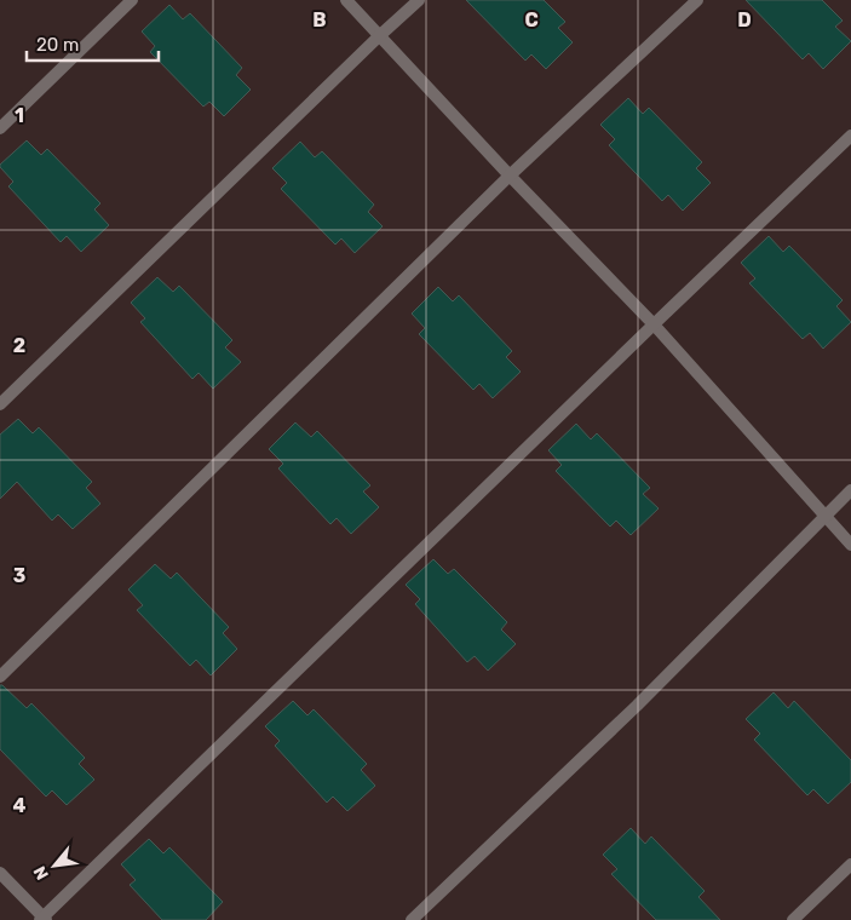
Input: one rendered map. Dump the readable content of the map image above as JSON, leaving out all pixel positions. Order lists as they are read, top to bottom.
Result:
{
  "scale_bar": "20 m",
  "north": "bottom left",
  "grid": {
    "columns": ["B", "C", "D"],
    "rows": [
      "1",
      "2",
      "3",
      "4"
    ]
  }
}
